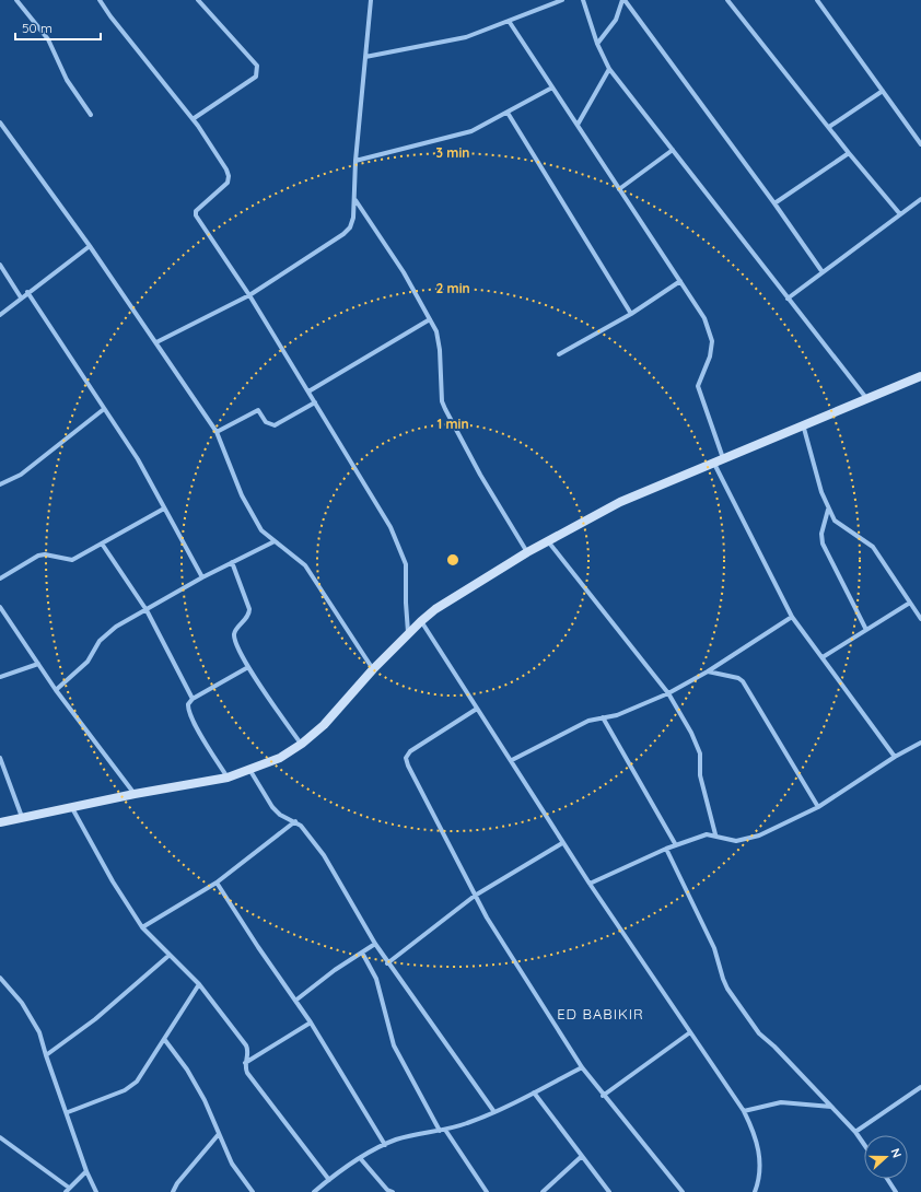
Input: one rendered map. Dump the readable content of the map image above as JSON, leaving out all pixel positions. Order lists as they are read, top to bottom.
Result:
{
  "districts": ["ED BABIKIR"],
  "scale_bar": "50 m",
  "north": "right",
  "rings": ["3 min", "2 min", "1 min"]
}
